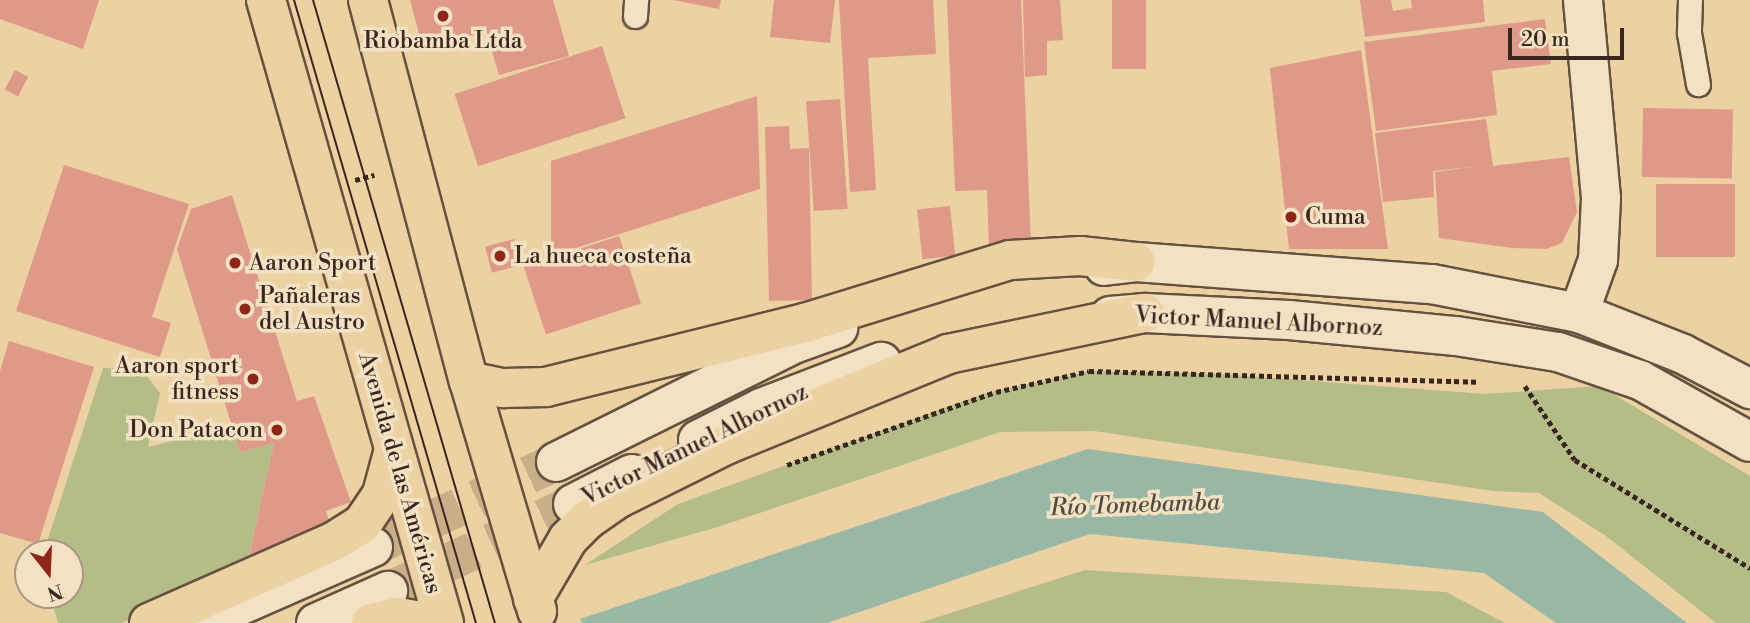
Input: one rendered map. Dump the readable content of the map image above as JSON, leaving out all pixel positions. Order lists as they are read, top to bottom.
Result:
{
  "streets": {
    "main road": ["Victor Manuel Albornoz", "Avenida de las Américas"]
  },
  "water": ["Río Tomebamba"],
  "places": [
    "Riobamba Ltda",
    "Cuma",
    "La hueca costeña",
    "Aaron Sport",
    "Pañaleras del Austro",
    "Aaron sport fitness",
    "Don Patacon"
  ],
  "scale_bar": "20 m",
  "north": "bottom"
}
